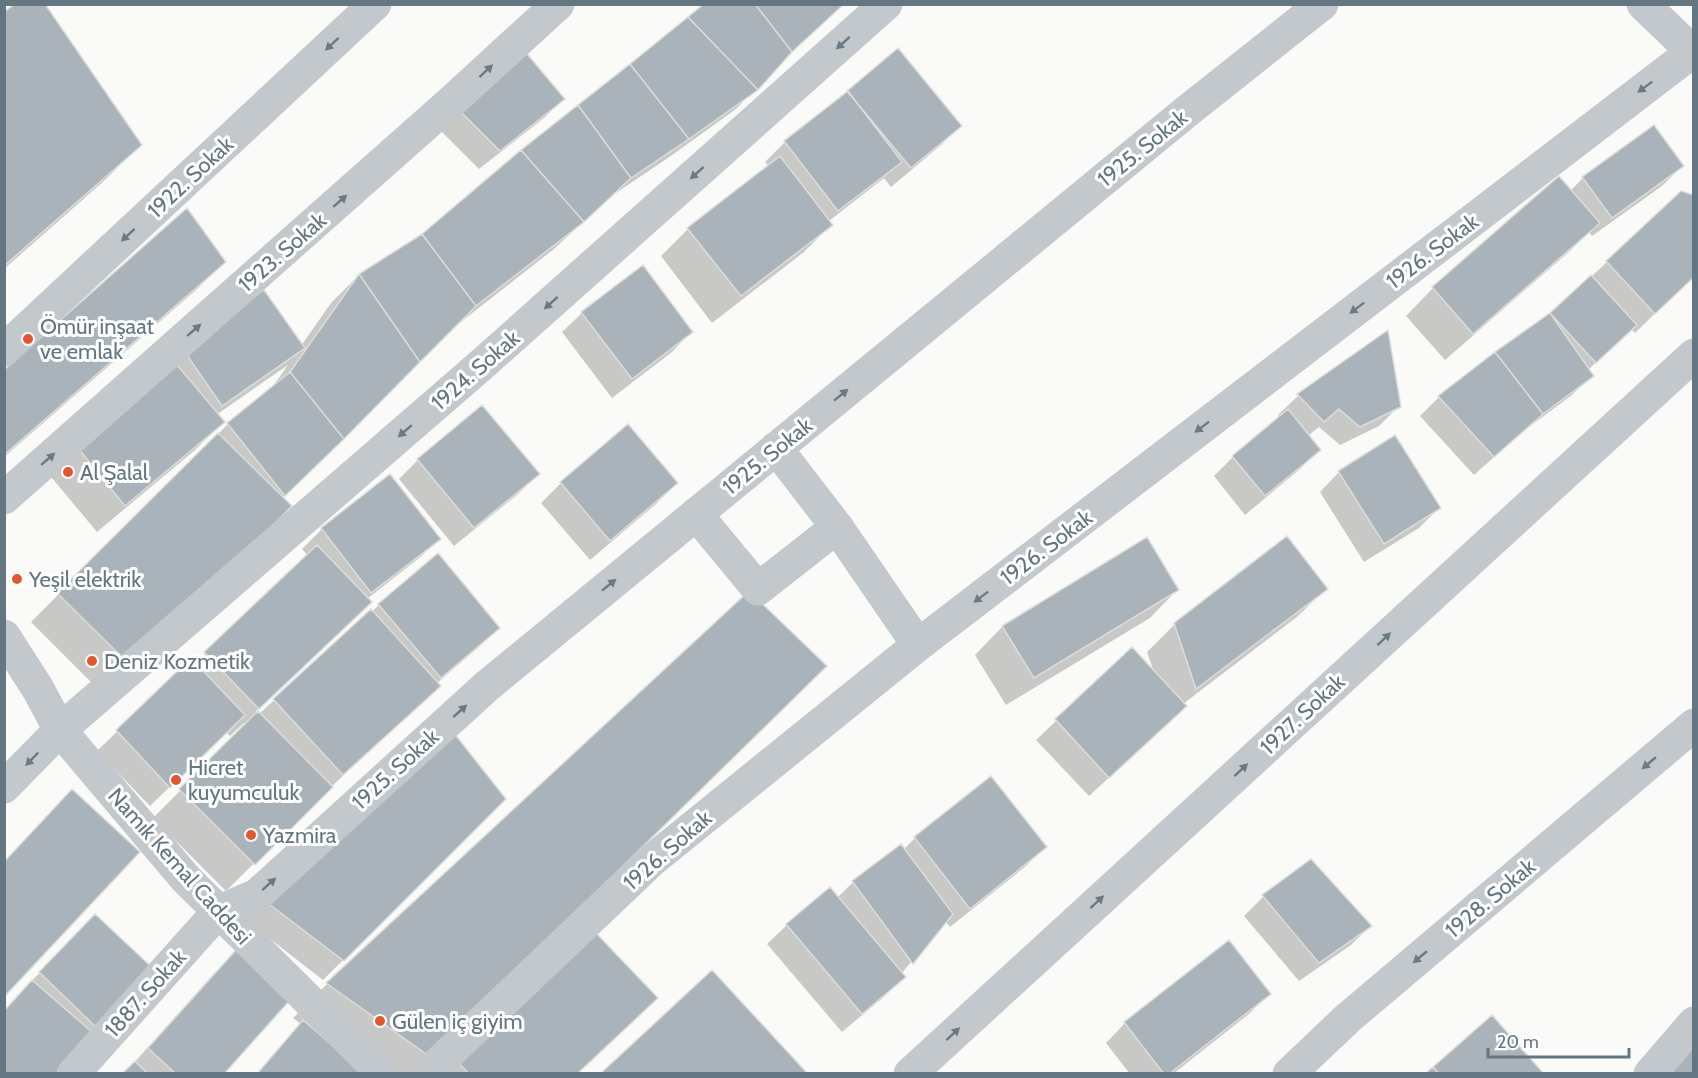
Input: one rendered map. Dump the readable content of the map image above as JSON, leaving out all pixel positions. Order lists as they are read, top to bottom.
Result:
{
  "streets": {
    "street": [
      "1925. Sokak",
      "1922. Sokak",
      "1926. Sokak",
      "1923. Sokak",
      "1924. Sokak",
      "1927. Sokak",
      "Namık Kemal Caddesi",
      "1928. Sokak",
      "1887. Sokak"
    ]
  },
  "crossings": [
    ["1925. Sokak", "Namık Kemal Caddesi"],
    ["1925. Sokak", "1887. Sokak"],
    ["1924. Sokak", "Namık Kemal Caddesi"],
    ["Namık Kemal Caddesi", "1887. Sokak"]
  ],
  "one_way": [
    "1925. Sokak",
    "1922. Sokak",
    "1926. Sokak",
    "1923. Sokak",
    "1924. Sokak",
    "1927. Sokak",
    "1928. Sokak"
  ],
  "places": [
    "Ömür inşaat ve emlak",
    "Al Şalal",
    "Yeşil elektrik",
    "Deniz Kozmetik",
    "Hicret kuyumculuk",
    "Yazmira",
    "Gülen iç giyim"
  ],
  "scale_bar": "20 m"
}
